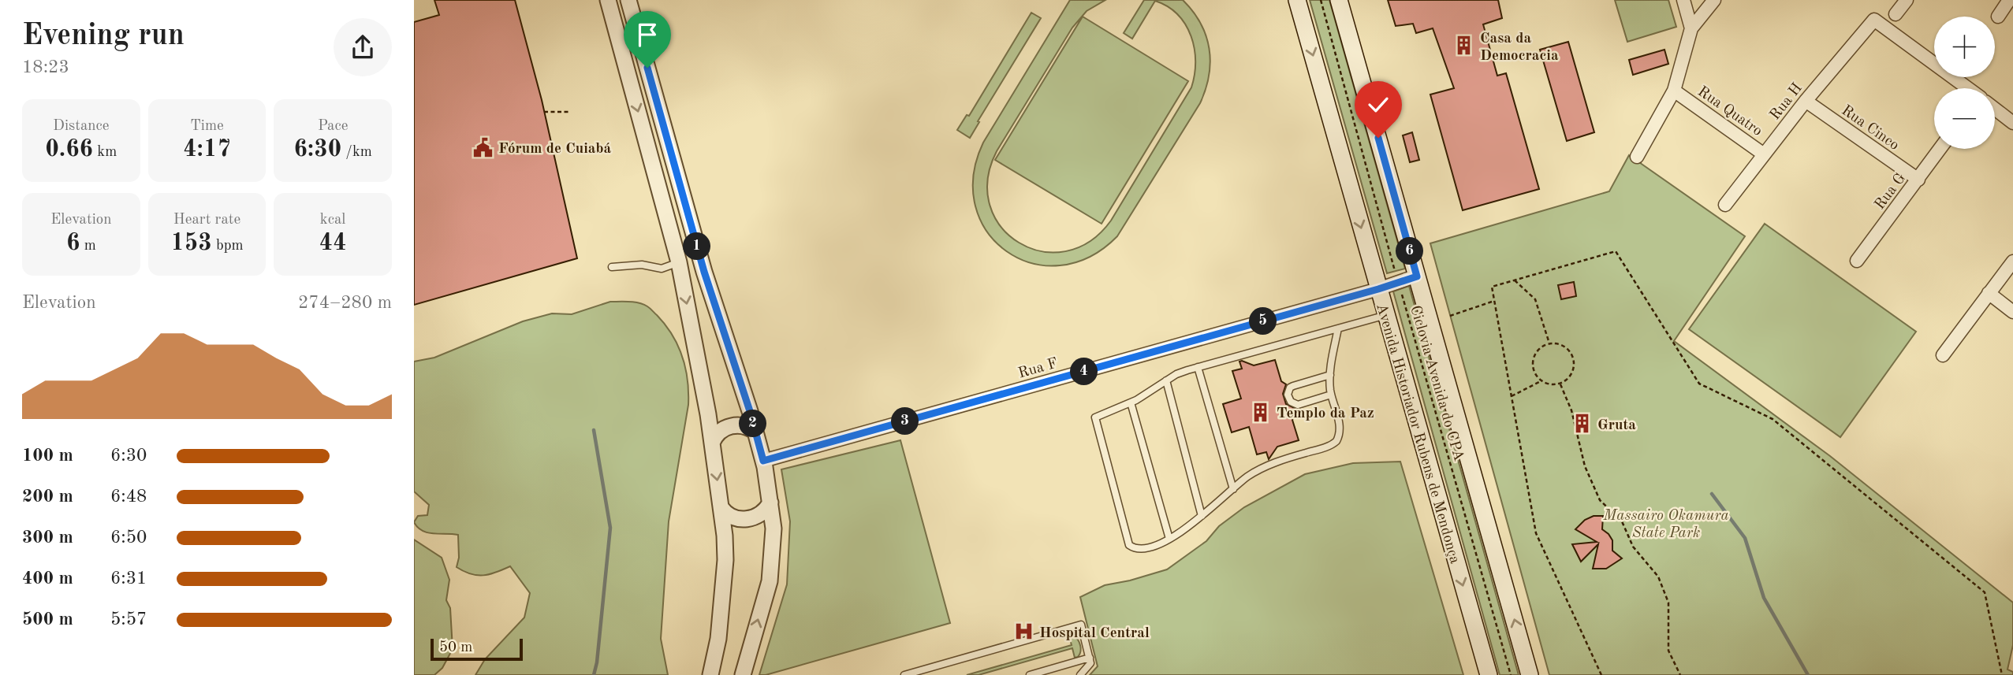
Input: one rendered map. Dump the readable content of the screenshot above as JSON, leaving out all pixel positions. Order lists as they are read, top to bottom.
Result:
{
  "streets": {
    "main road": ["Avenida Historiador Rubens de Mendonça"],
    "street": [
      "Rua H",
      "Rua Quatro",
      "Rua Cinco",
      "Rua G",
      "Rua F"
    ],
    "path": ["Ciclovia Avenida do CPA"]
  },
  "crossings": [
    ["Rua H", "Rua Quatro"],
    ["Rua H", "Rua Cinco"],
    ["Rua Cinco", "Rua G"],
    ["Rua F", "Ciclovia Avenida do CPA"],
    ["Rua F", "Avenida Historiador Rubens de Mendonça"]
  ],
  "parks": ["Massairo Okamura State Park"],
  "places": {
    "building": ["Casa da Democracia", "Templo da Paz", "Gruta"],
    "public building": ["Fórum de Cuiabá"],
    "hospital": ["Hospital Central"]
  },
  "scale_bar": "50 m",
  "page": {
    "heading": ["Evening run", "18:23"],
    "map_buttons": ["+", "−"],
    "stats": [
      ["Distance", "0.66 km"],
      ["Time", "4:17"],
      ["Pace", "6:30 /km"],
      ["Elevation", "6 m"],
      ["Heart rate", "153 bpm"],
      ["kcal", "44"]
    ],
    "pins": [
      "1",
      "6",
      "5",
      "4",
      "3",
      "2"
    ],
    "chart": ["Elevation", "274–280 m"],
    "list": [
      {
        "name": "100 m",
        "note": "6:30"
      },
      {
        "name": "200 m",
        "note": "6:48"
      },
      {
        "name": "300 m",
        "note": "6:50"
      },
      {
        "name": "400 m",
        "note": "6:31"
      },
      {
        "name": "500 m",
        "note": "5:57"
      }
    ],
    "scale": "50 m"
  }
}
